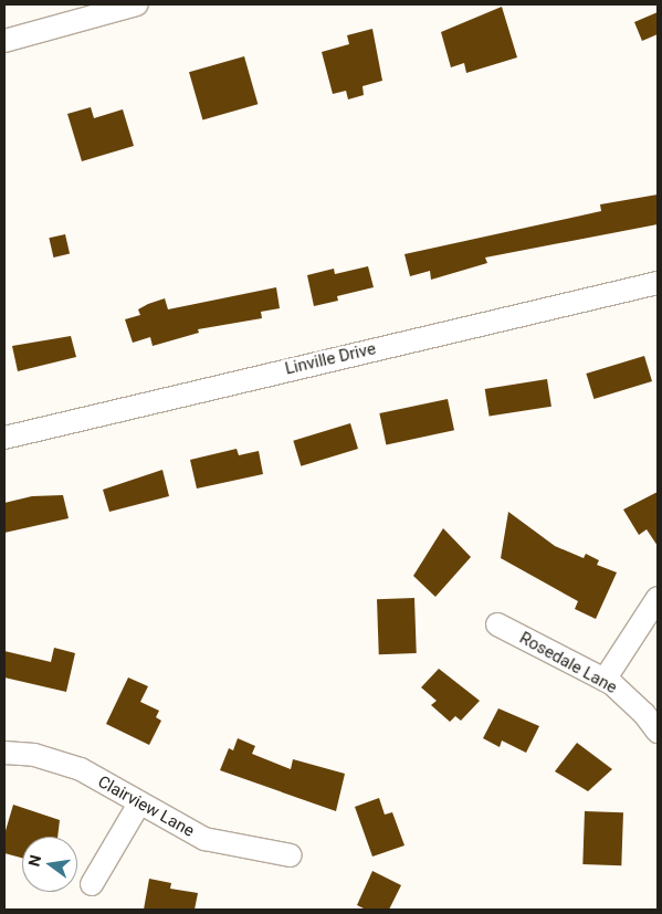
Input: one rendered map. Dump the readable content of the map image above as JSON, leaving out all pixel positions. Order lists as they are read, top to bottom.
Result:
{
  "streets": {
    "street": ["Linville Drive", "Rosedale Lane", "Clairview Lane"]
  },
  "north": "left"
}
